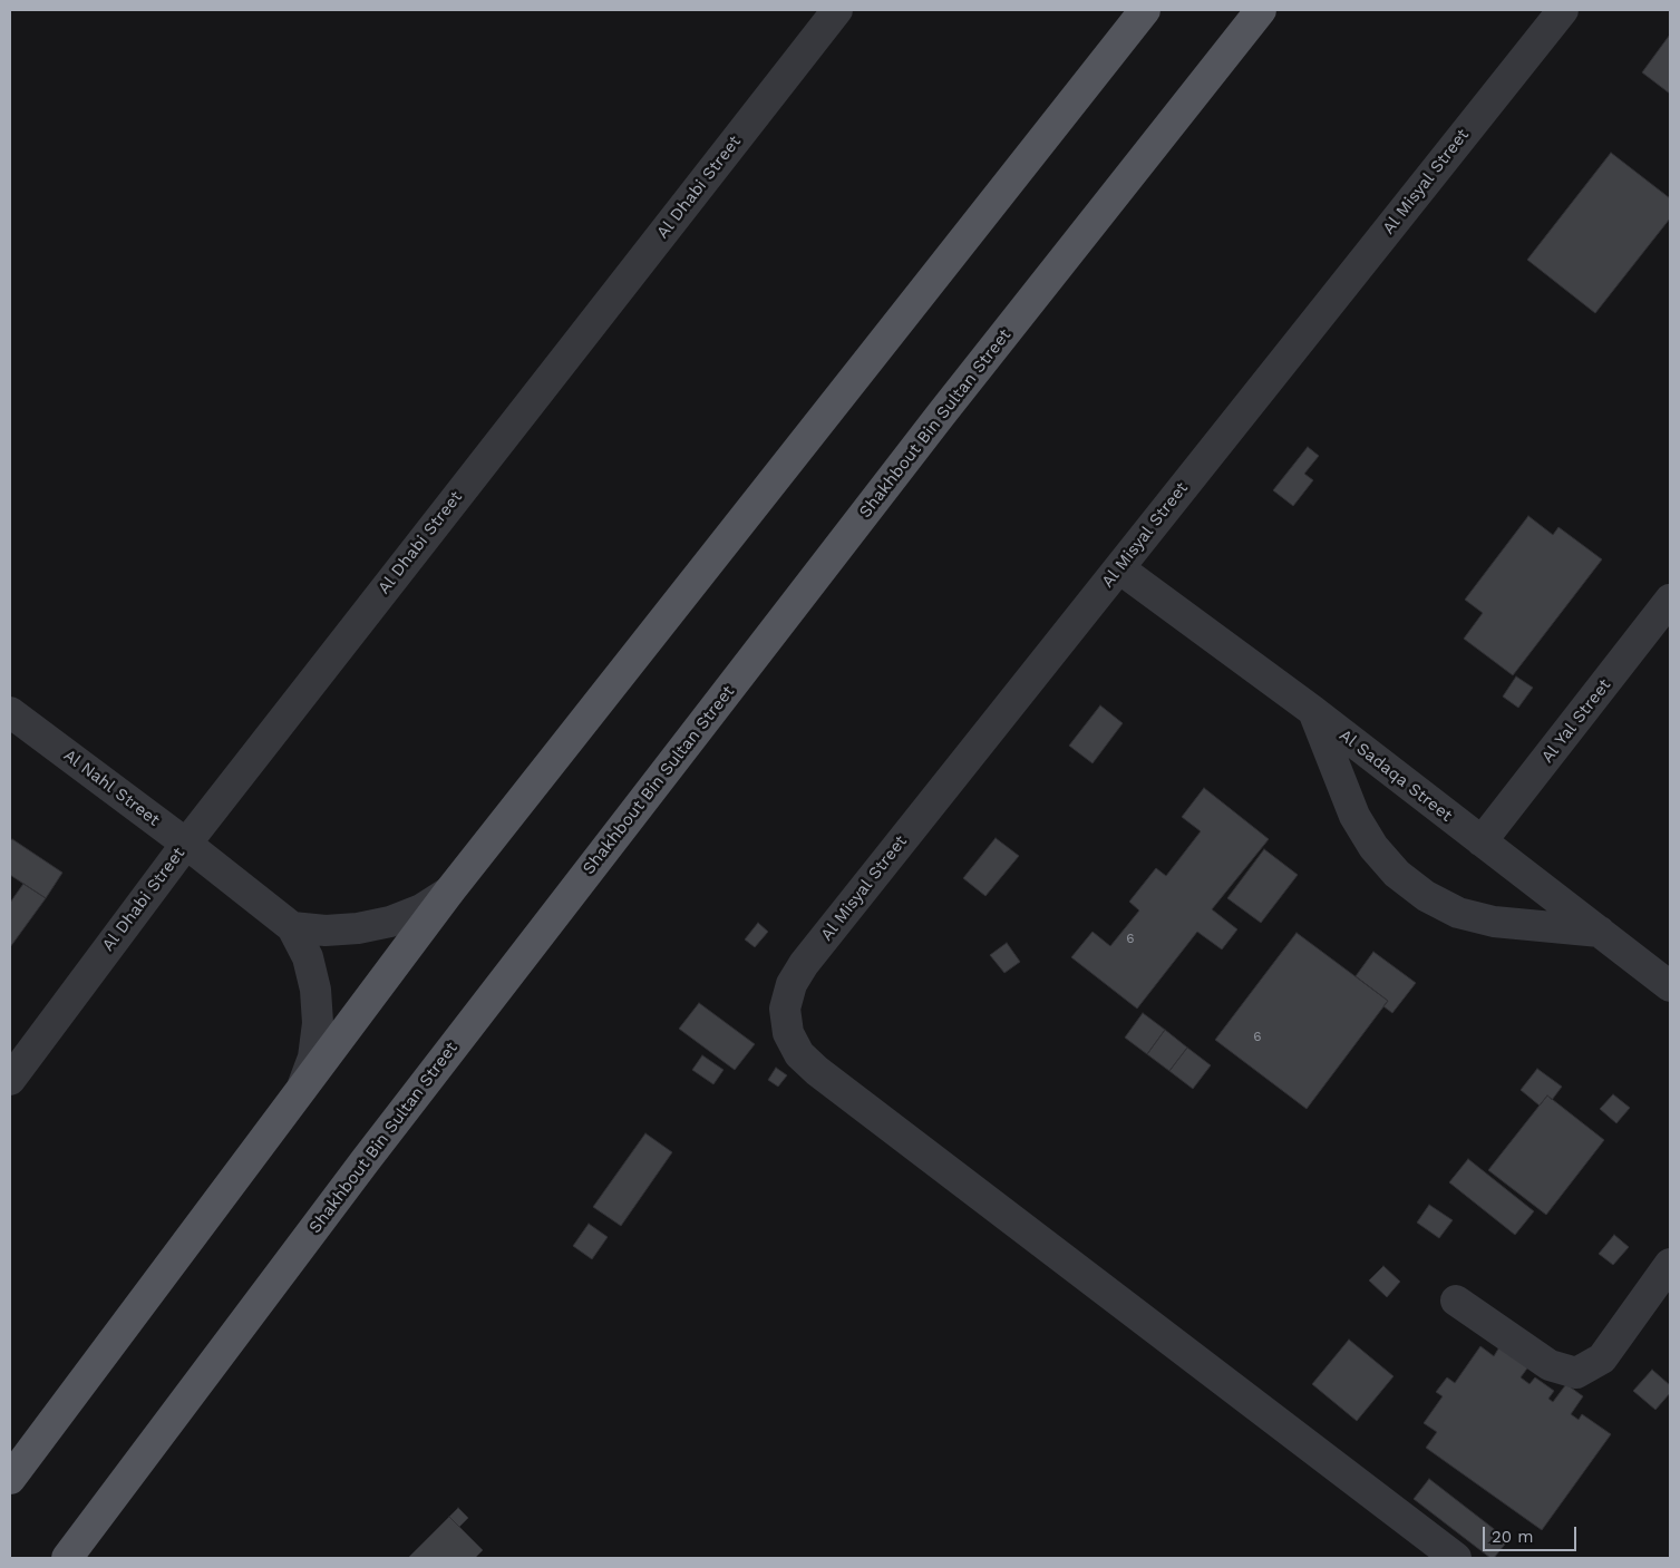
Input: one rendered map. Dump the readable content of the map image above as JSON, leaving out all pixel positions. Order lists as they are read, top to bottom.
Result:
{
  "streets": {
    "main road": ["Shakhbout Bin Sultan Street"],
    "street": [
      "Al Misyal Street",
      "Al Dhabi Street",
      "Al Yal Street",
      "Al Sadaqa Street",
      "Al Nahl Street"
    ]
  },
  "crossings": [
    ["Al Misyal Street", "Al Sadaqa Street"],
    ["Al Dhabi Street", "Al Nahl Street"],
    ["Al Yal Street", "Al Sadaqa Street"]
  ],
  "house_numbers": ["6", "6"],
  "scale_bar": "20 m"
}
